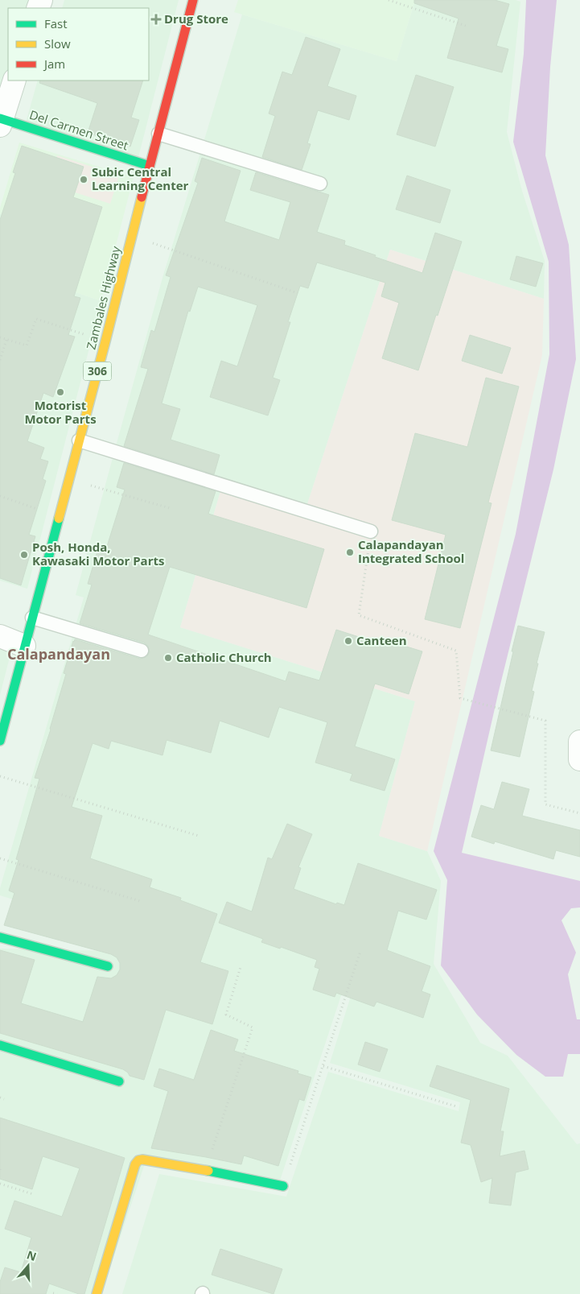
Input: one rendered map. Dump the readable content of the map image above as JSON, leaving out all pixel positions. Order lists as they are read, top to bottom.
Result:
{
  "streets": {
    "main road": ["Del Carmen Street", "Zambales Highway", "306"]
  },
  "crossings": [
    ["Del Carmen Street", "Zambales Highway"]
  ],
  "districts": ["Calapandayan"],
  "places": {
    "health": ["Drug Store"],
    "other": [
      "Subic Central Learning Center",
      "Motorist Motor Parts",
      "Calapandayan Integrated School",
      "Posh, Honda, Kawasaki Motor Parts",
      "Canteen",
      "Catholic Church"
    ]
  },
  "legend": ["Fast", "Slow", "Jam"],
  "north": "top"
}
